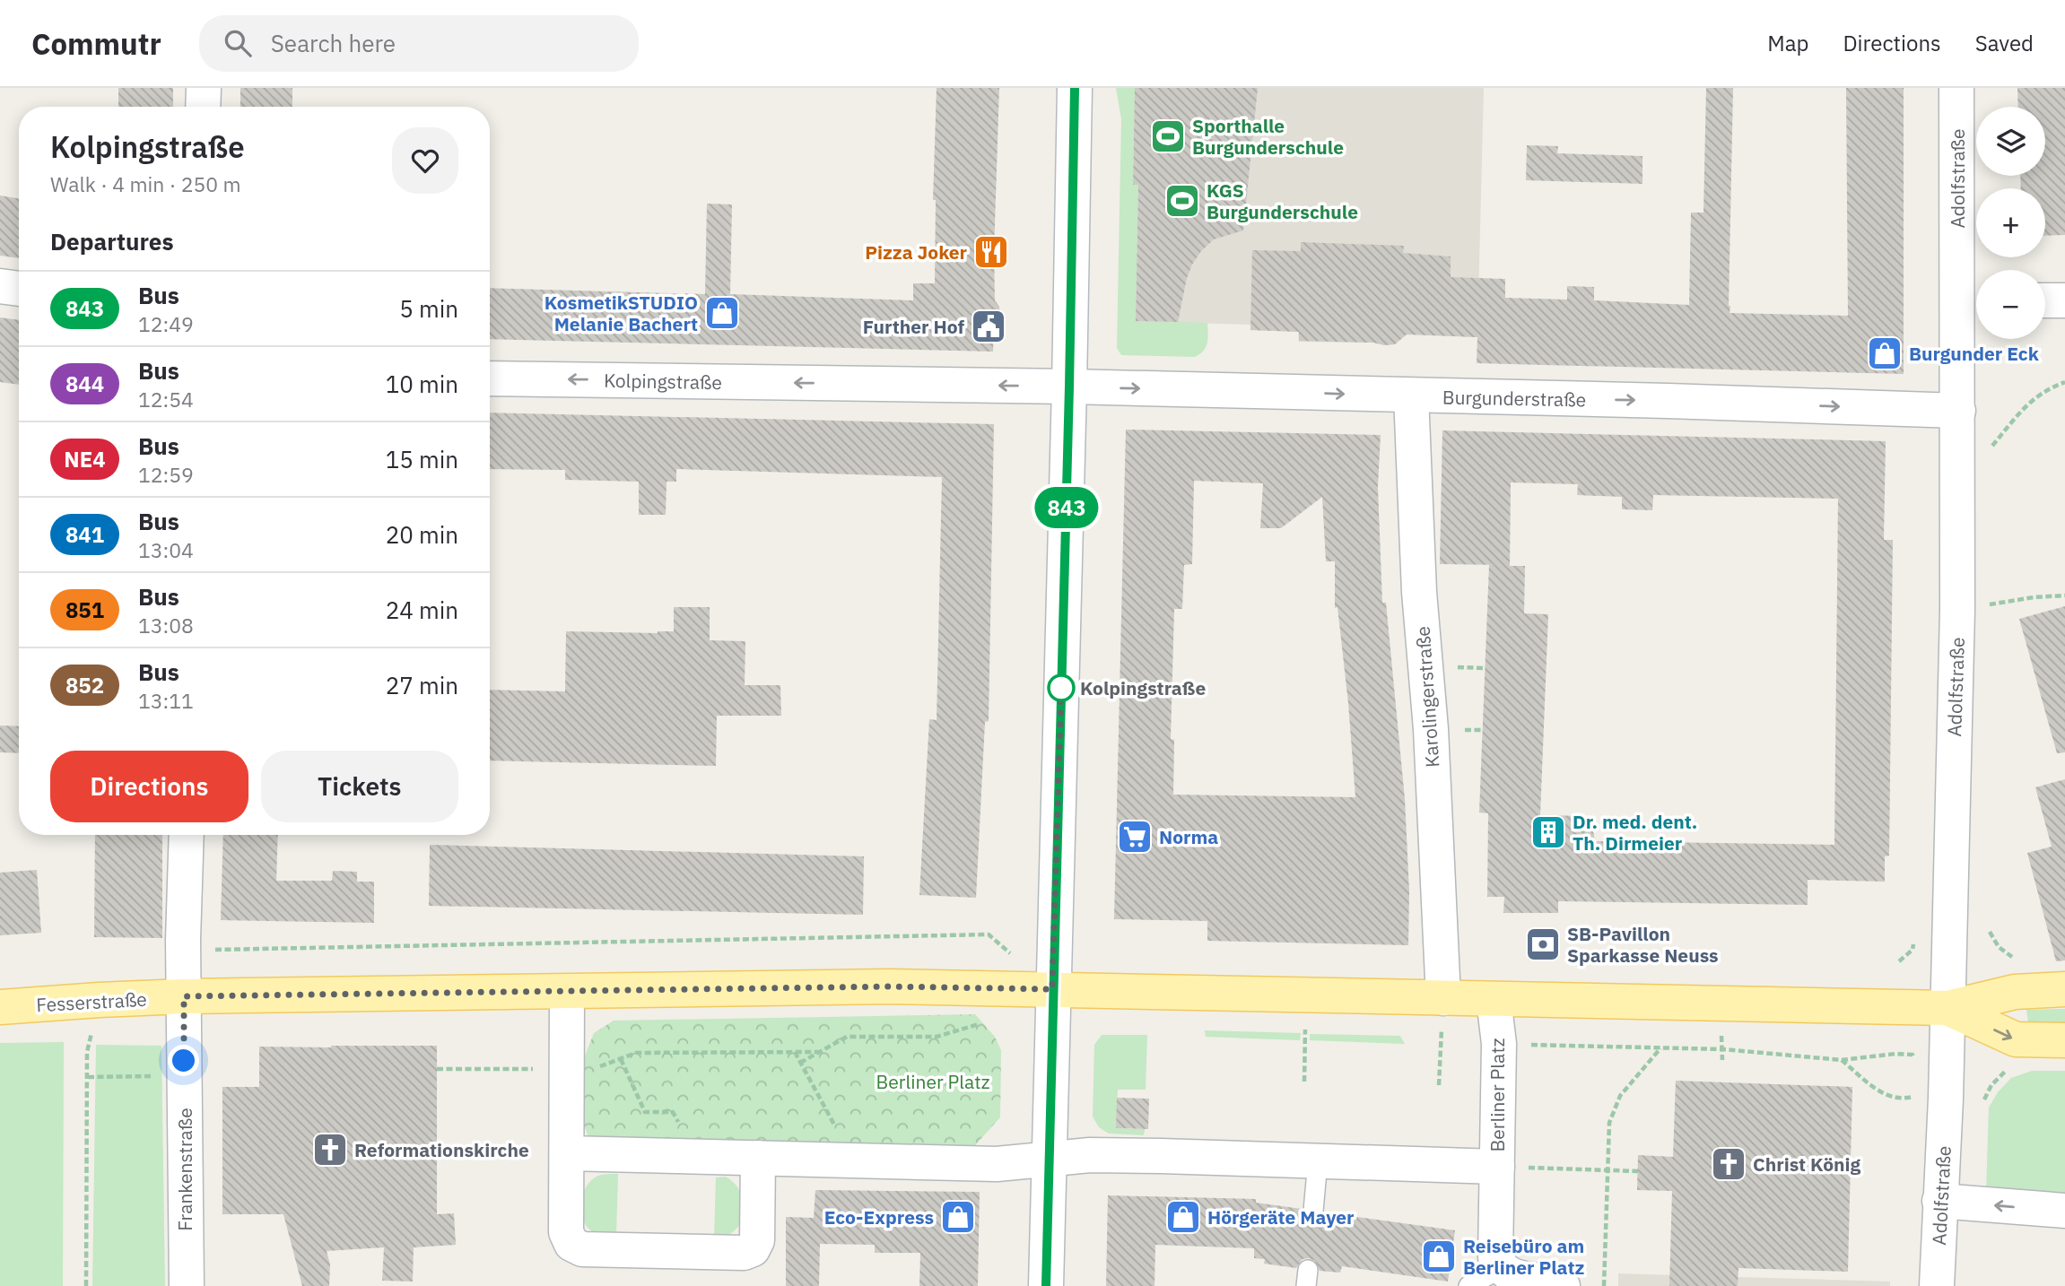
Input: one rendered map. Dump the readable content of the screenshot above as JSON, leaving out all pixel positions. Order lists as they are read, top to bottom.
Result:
{
  "streets": {
    "main road": ["Fesserstraße"],
    "street": [
      "Adolfstraße",
      "Kolpingstraße",
      "Burgunderstraße",
      "Karolingerstraße",
      "Berliner Platz",
      "Frankenstraße"
    ]
  },
  "crossings": [
    ["Adolfstraße", "Burgunderstraße"],
    ["Kolpingstraße", "Burgunderstraße"],
    ["Burgunderstraße", "Karolingerstraße"],
    ["Fesserstraße", "Frankenstraße"]
  ],
  "one_way": ["Kolpingstraße", "Burgunderstraße"],
  "parks": ["Berliner Platz"],
  "places": {
    "sports": ["Sporthalle Burgunderschule", "KGS Burgunderschule"],
    "restaurant": ["Pizza Joker"],
    "shop": [
      "KosmetikSTUDIO Melanie Bachert",
      "Burgunder Eck",
      "Eco-Express",
      "Hörgeräte Mayer",
      "Reisebüro am Berliner Platz"
    ],
    "public building": ["Further Hof"],
    "other": ["Kolpingstraße"],
    "building": ["Dr. med. dent. Th. Dirmeier"],
    "supermarket": ["Norma"],
    "bank": ["SB-Pavillon Sparkasse Neuss"],
    "church": ["Reformationskirche", "Christ König"]
  },
  "lines": ["bus line 843"],
  "page": {
    "header": "Commutr",
    "search": "Search here",
    "nav": ["Map", "Directions", "Saved"],
    "on_map": "843",
    "map_buttons": ["+", "−"],
    "heading": [
      ["Kolpingstraße", "Walk · 4 min · 250 m"],
      "Departures"
    ],
    "list": [
      {
        "mark": "843",
        "name": "Bus",
        "note": "12:49",
        "value": "5 min"
      },
      {
        "mark": "844",
        "name": "Bus",
        "note": "12:54",
        "value": "10 min"
      },
      {
        "mark": "NE4",
        "name": "Bus",
        "note": "12:59",
        "value": "15 min"
      },
      {
        "mark": "841",
        "name": "Bus",
        "note": "13:04",
        "value": "20 min"
      },
      {
        "mark": "851",
        "name": "Bus",
        "note": "13:08",
        "value": "24 min"
      },
      {
        "mark": "852",
        "name": "Bus",
        "note": "13:11",
        "value": "27 min"
      }
    ],
    "buttons": ["Directions", "Tickets"]
  }
}
